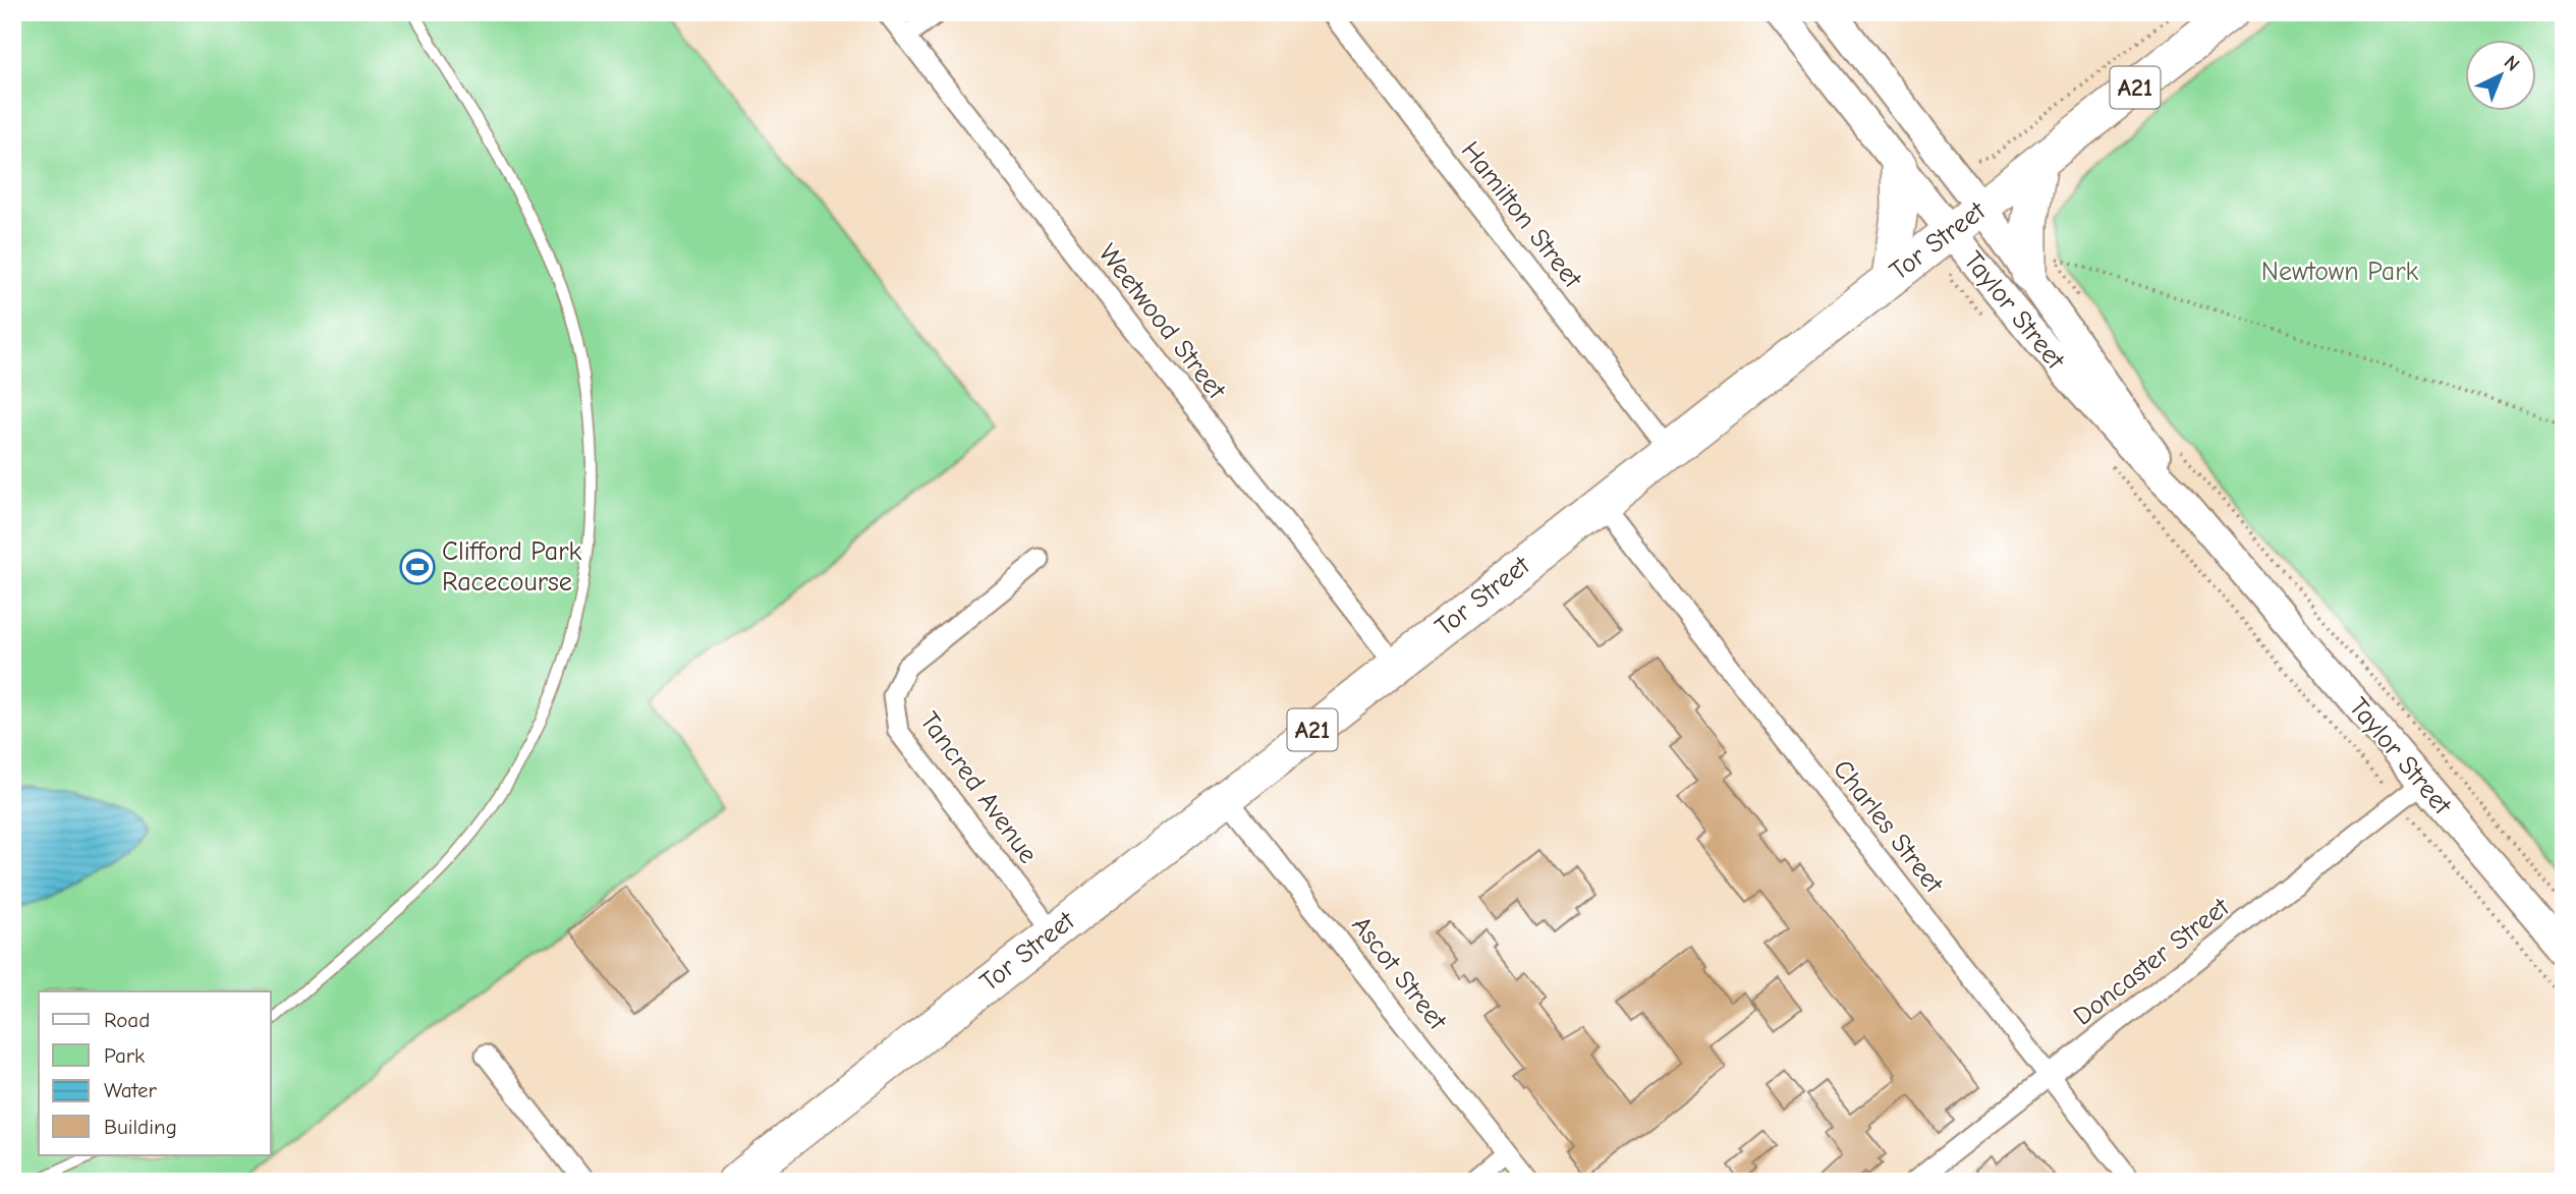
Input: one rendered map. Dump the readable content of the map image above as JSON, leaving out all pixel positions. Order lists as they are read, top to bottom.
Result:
{
  "streets": {
    "highway": ["A21", "Tor Street"],
    "street": [
      "Hamilton Street",
      "Taylor Street",
      "Weetwood Street",
      "Tancred Avenue",
      "Charles Street",
      "Doncaster Street",
      "Ascot Street"
    ]
  },
  "crossings": [
    ["Hamilton Street", "Tor Street"],
    ["Tor Street", "Taylor Street"],
    ["Tor Street", "Weetwood Street"],
    ["Tor Street", "Tancred Avenue"],
    ["Tor Street", "Charles Street"],
    ["Tor Street", "Ascot Street"],
    ["Taylor Street", "Doncaster Street"],
    ["Charles Street", "Doncaster Street"]
  ],
  "parks": ["Newtown Park"],
  "places": {
    "sports": ["Clifford Park Racecourse"]
  },
  "legend": [
    "Road",
    "Park",
    "Water",
    "Building"
  ],
  "north": "top right"
}
